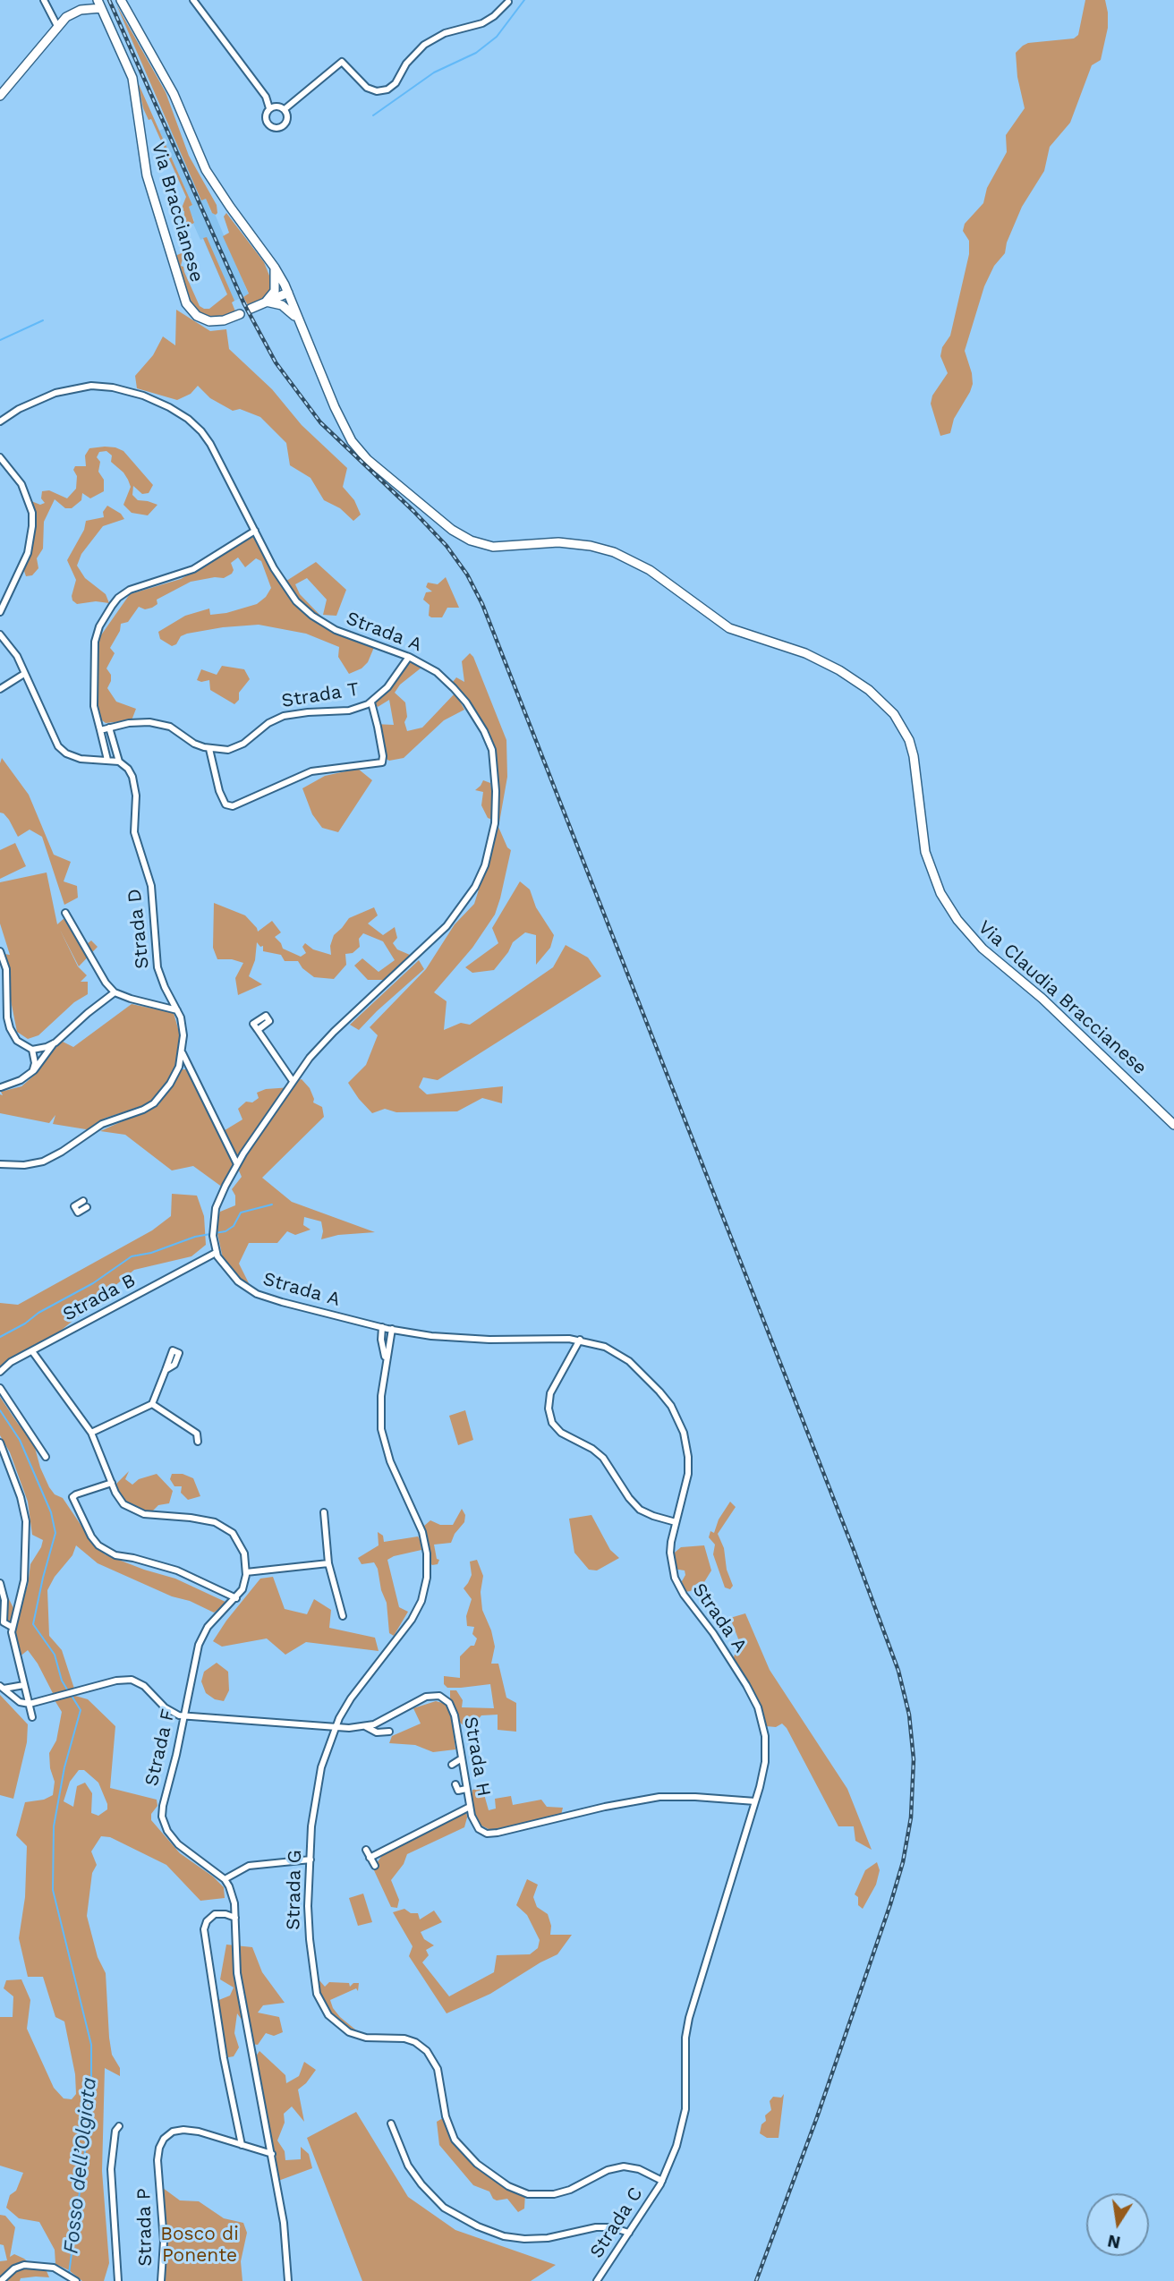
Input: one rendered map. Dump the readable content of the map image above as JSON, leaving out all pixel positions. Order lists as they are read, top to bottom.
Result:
{
  "streets": {
    "main road": ["Via Braccianese", "Via Claudia Braccianese"],
    "street": [
      "Strada A",
      "Strada T",
      "Strada D",
      "Strada B",
      "Strada F",
      "Strada H",
      "Strada G",
      "Strada C",
      "Strada P"
    ]
  },
  "crossings": [
    ["Strada A", "Strada T"],
    ["Strada A", "Strada D"],
    ["Strada A", "Strada B"],
    ["Strada A", "Strada H"],
    ["Strada A", "Strada G"],
    ["Strada A", "Strada C"],
    ["Strada F", "Strada H"],
    ["Strada H", "Strada G"],
    ["Strada G", "Strada C"]
  ],
  "water": ["Fosso dell’Olgiata"],
  "parks": ["Bosco di Ponente"],
  "north": "bottom"
}
